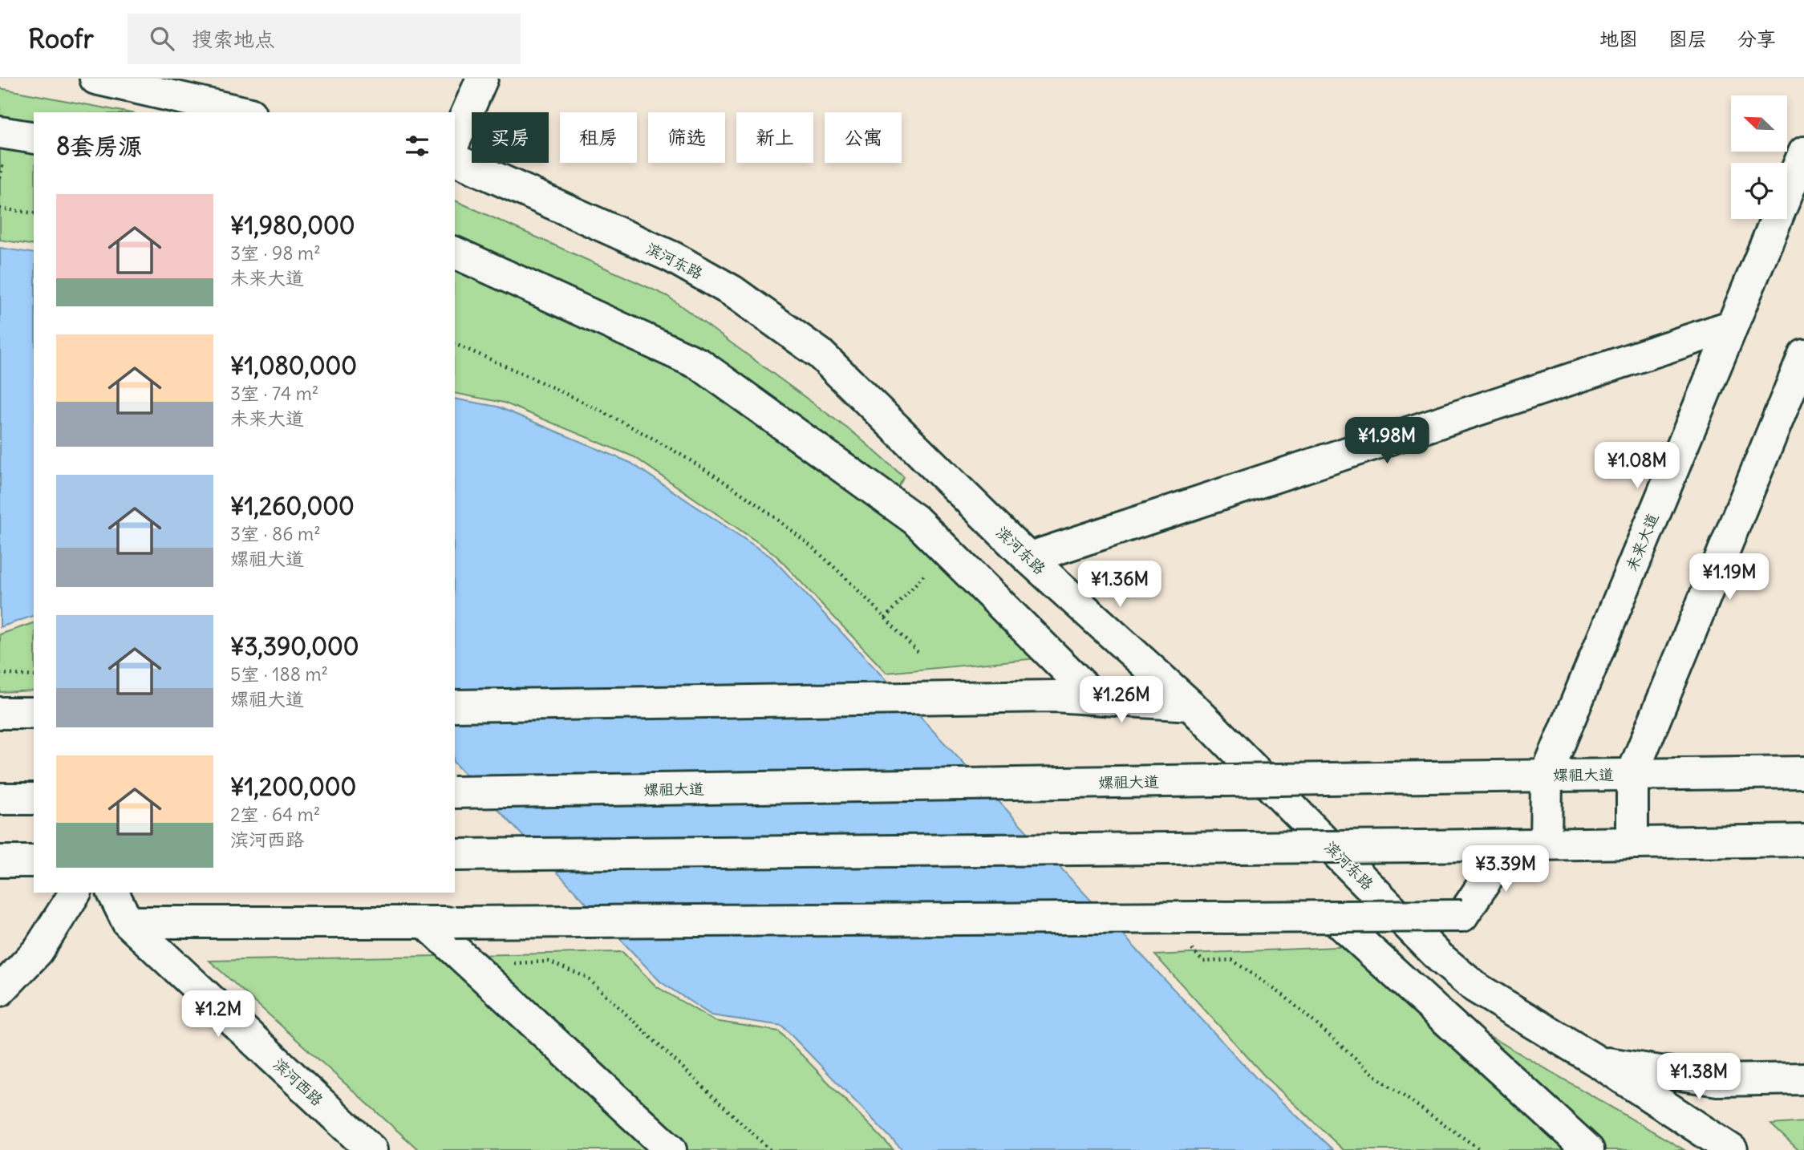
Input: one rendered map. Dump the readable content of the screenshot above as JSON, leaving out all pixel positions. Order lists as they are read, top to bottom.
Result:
{
  "streets": {
    "main road": [
      "滨河东路",
      "未来大道",
      "嫘祖大道",
      "滨河西路"
    ]
  },
  "crossings": [
    ["未来大道", "嫘祖大道"]
  ],
  "north": "top left",
  "page": {
    "header": "Roofr",
    "search": "搜索地点",
    "nav": ["地图", "图层", "分享"],
    "chip": [
      "买房",
      "租房",
      "筛选",
      "新上",
      "公寓"
    ],
    "heading": "8套房源",
    "list": [
      {
        "name": "¥1,980,000",
        "note": "3室 · 98 m² · 未来大道"
      },
      {
        "name": "¥1,080,000",
        "note": "3室 · 74 m² · 未来大道"
      },
      {
        "name": "¥1,260,000",
        "note": "3室 · 86 m² · 嫘祖大道"
      },
      {
        "name": "¥3,390,000",
        "note": "5室 · 188 m² · 嫘祖大道"
      },
      {
        "name": "¥1,200,000",
        "note": "2室 · 64 m² · 滨河西路"
      }
    ],
    "price": [
      "¥1.98M",
      "¥1.08M",
      "¥1.19M",
      "¥1.36M",
      "¥1.26M",
      "¥3.39M",
      "¥1.2M",
      "¥1.38M"
    ]
  }
}
